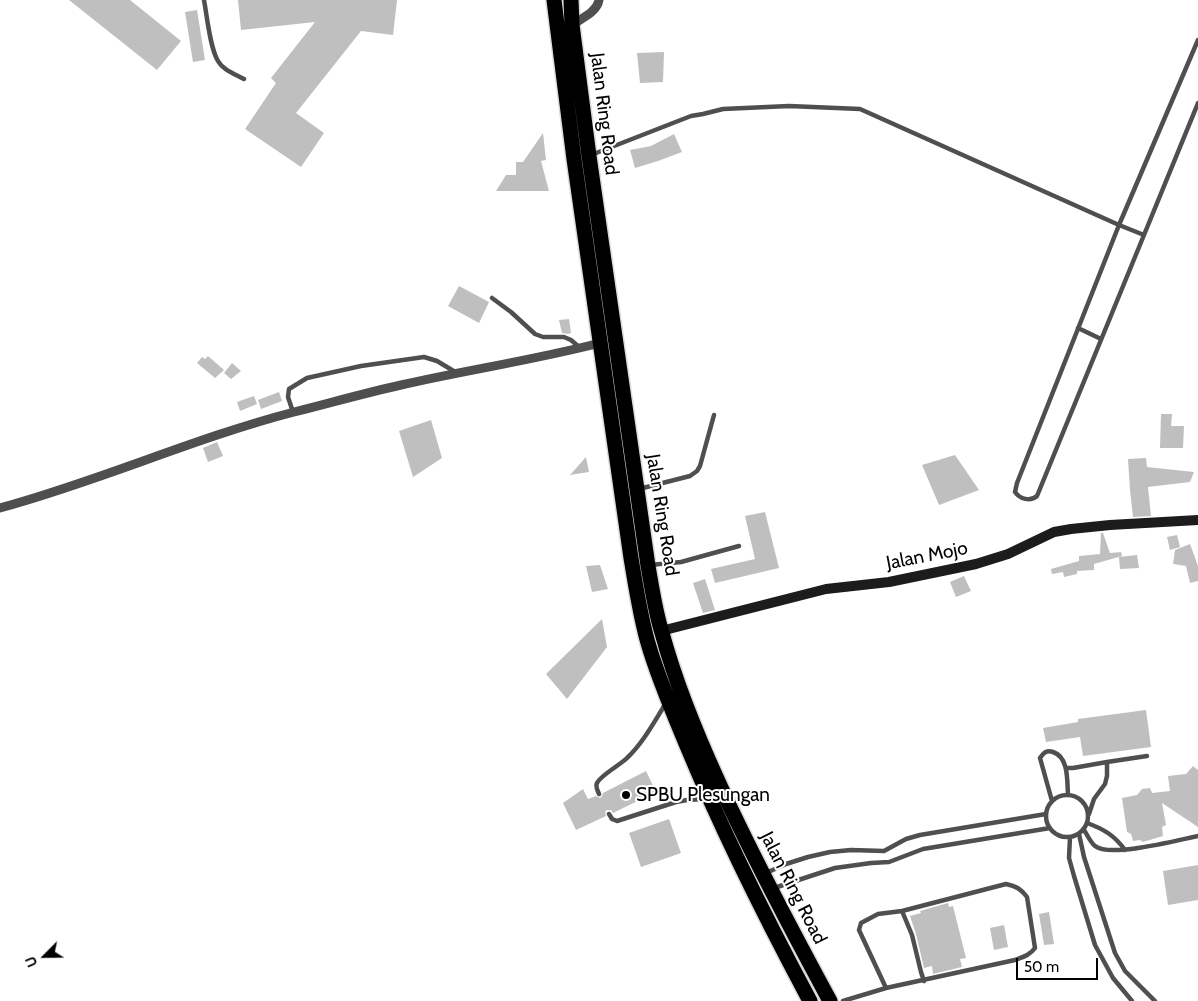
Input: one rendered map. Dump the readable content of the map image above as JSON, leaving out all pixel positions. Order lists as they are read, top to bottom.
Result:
{
  "streets": {
    "highway": ["Jalan Ring Road"],
    "street": ["Jalan Mojo"]
  },
  "crossings": [
    ["Jalan Ring Road", "Jalan Mojo"]
  ],
  "places": ["SPBU Plesungan"],
  "scale_bar": "50 m",
  "north": "bottom left"
}
